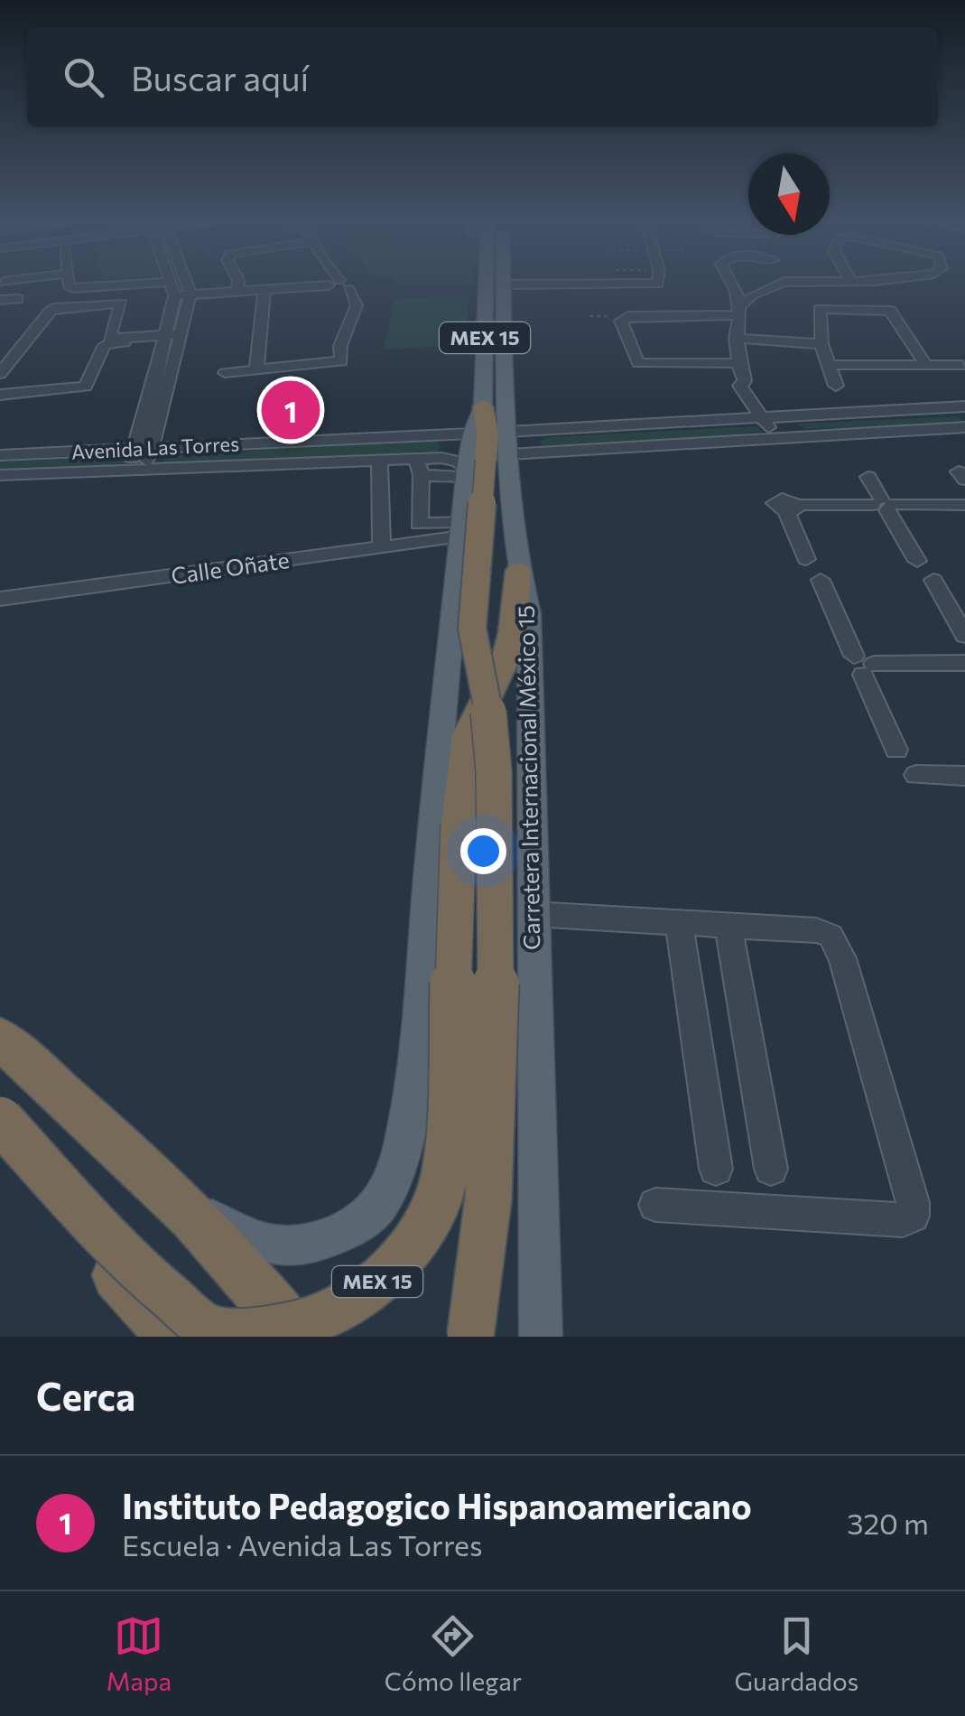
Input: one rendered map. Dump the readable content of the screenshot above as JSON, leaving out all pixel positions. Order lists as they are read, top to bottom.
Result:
{
  "streets": {
    "highway": ["MEX 15"],
    "main road": ["Carretera Internacional México 15"],
    "street": ["Avenida Las Torres", "Calle Oñate"]
  },
  "crossings": [
    ["MEX 15", "Avenida Las Torres"],
    ["MEX 15", "Carretera Internacional México 15"],
    ["Avenida Las Torres", "Carretera Internacional México 15"],
    ["Calle Oñate", "Carretera Internacional México 15"]
  ],
  "north": "bottom",
  "page": {
    "search": "Buscar aquí",
    "pins": "1",
    "heading": "Cerca",
    "list": [
      {
        "mark": "1",
        "name": "Instituto Pedagogico Hispanoamericano",
        "note": "Escuela · Avenida Las Torres",
        "value": "320 m"
      }
    ],
    "nav": ["Mapa", "Cómo llegar", "Guardados"]
  }
}
